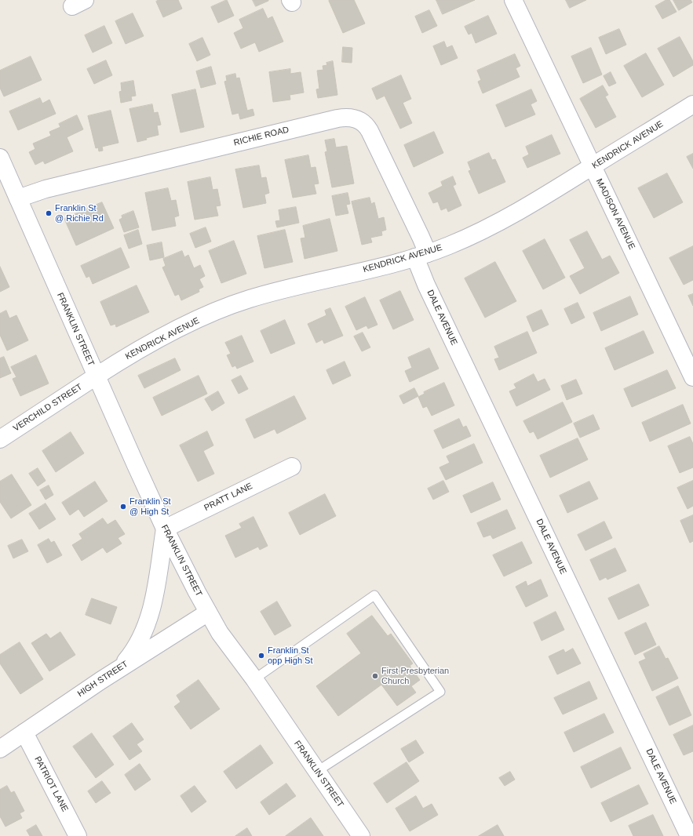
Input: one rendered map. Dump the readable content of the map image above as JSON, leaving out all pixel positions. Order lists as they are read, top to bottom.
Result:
{
  "streets": {
    "street": [
      "RICHIE ROAD",
      "KENDRICK AVENUE",
      "MADISON AVENUE",
      "DALE AVENUE",
      "FRANKLIN STREET",
      "VERCHILD STREET",
      "PRATT LANE",
      "HIGH STREET",
      "PATRIOT LANE"
    ]
  },
  "crossings": [
    ["RICHIE ROAD", "KENDRICK AVENUE"],
    ["RICHIE ROAD", "DALE AVENUE"],
    ["RICHIE ROAD", "FRANKLIN STREET"],
    ["KENDRICK AVENUE", "MADISON AVENUE"],
    ["KENDRICK AVENUE", "DALE AVENUE"],
    ["KENDRICK AVENUE", "FRANKLIN STREET"],
    ["KENDRICK AVENUE", "VERCHILD STREET"],
    ["FRANKLIN STREET", "VERCHILD STREET"],
    ["FRANKLIN STREET", "PRATT LANE"],
    ["FRANKLIN STREET", "HIGH STREET"],
    ["HIGH STREET", "PATRIOT LANE"]
  ],
  "places": [
    "Franklin St @ Richie Rd",
    "Franklin St @ High St",
    "Franklin St opp High St",
    "First Presbyterian Church"
  ]
}
